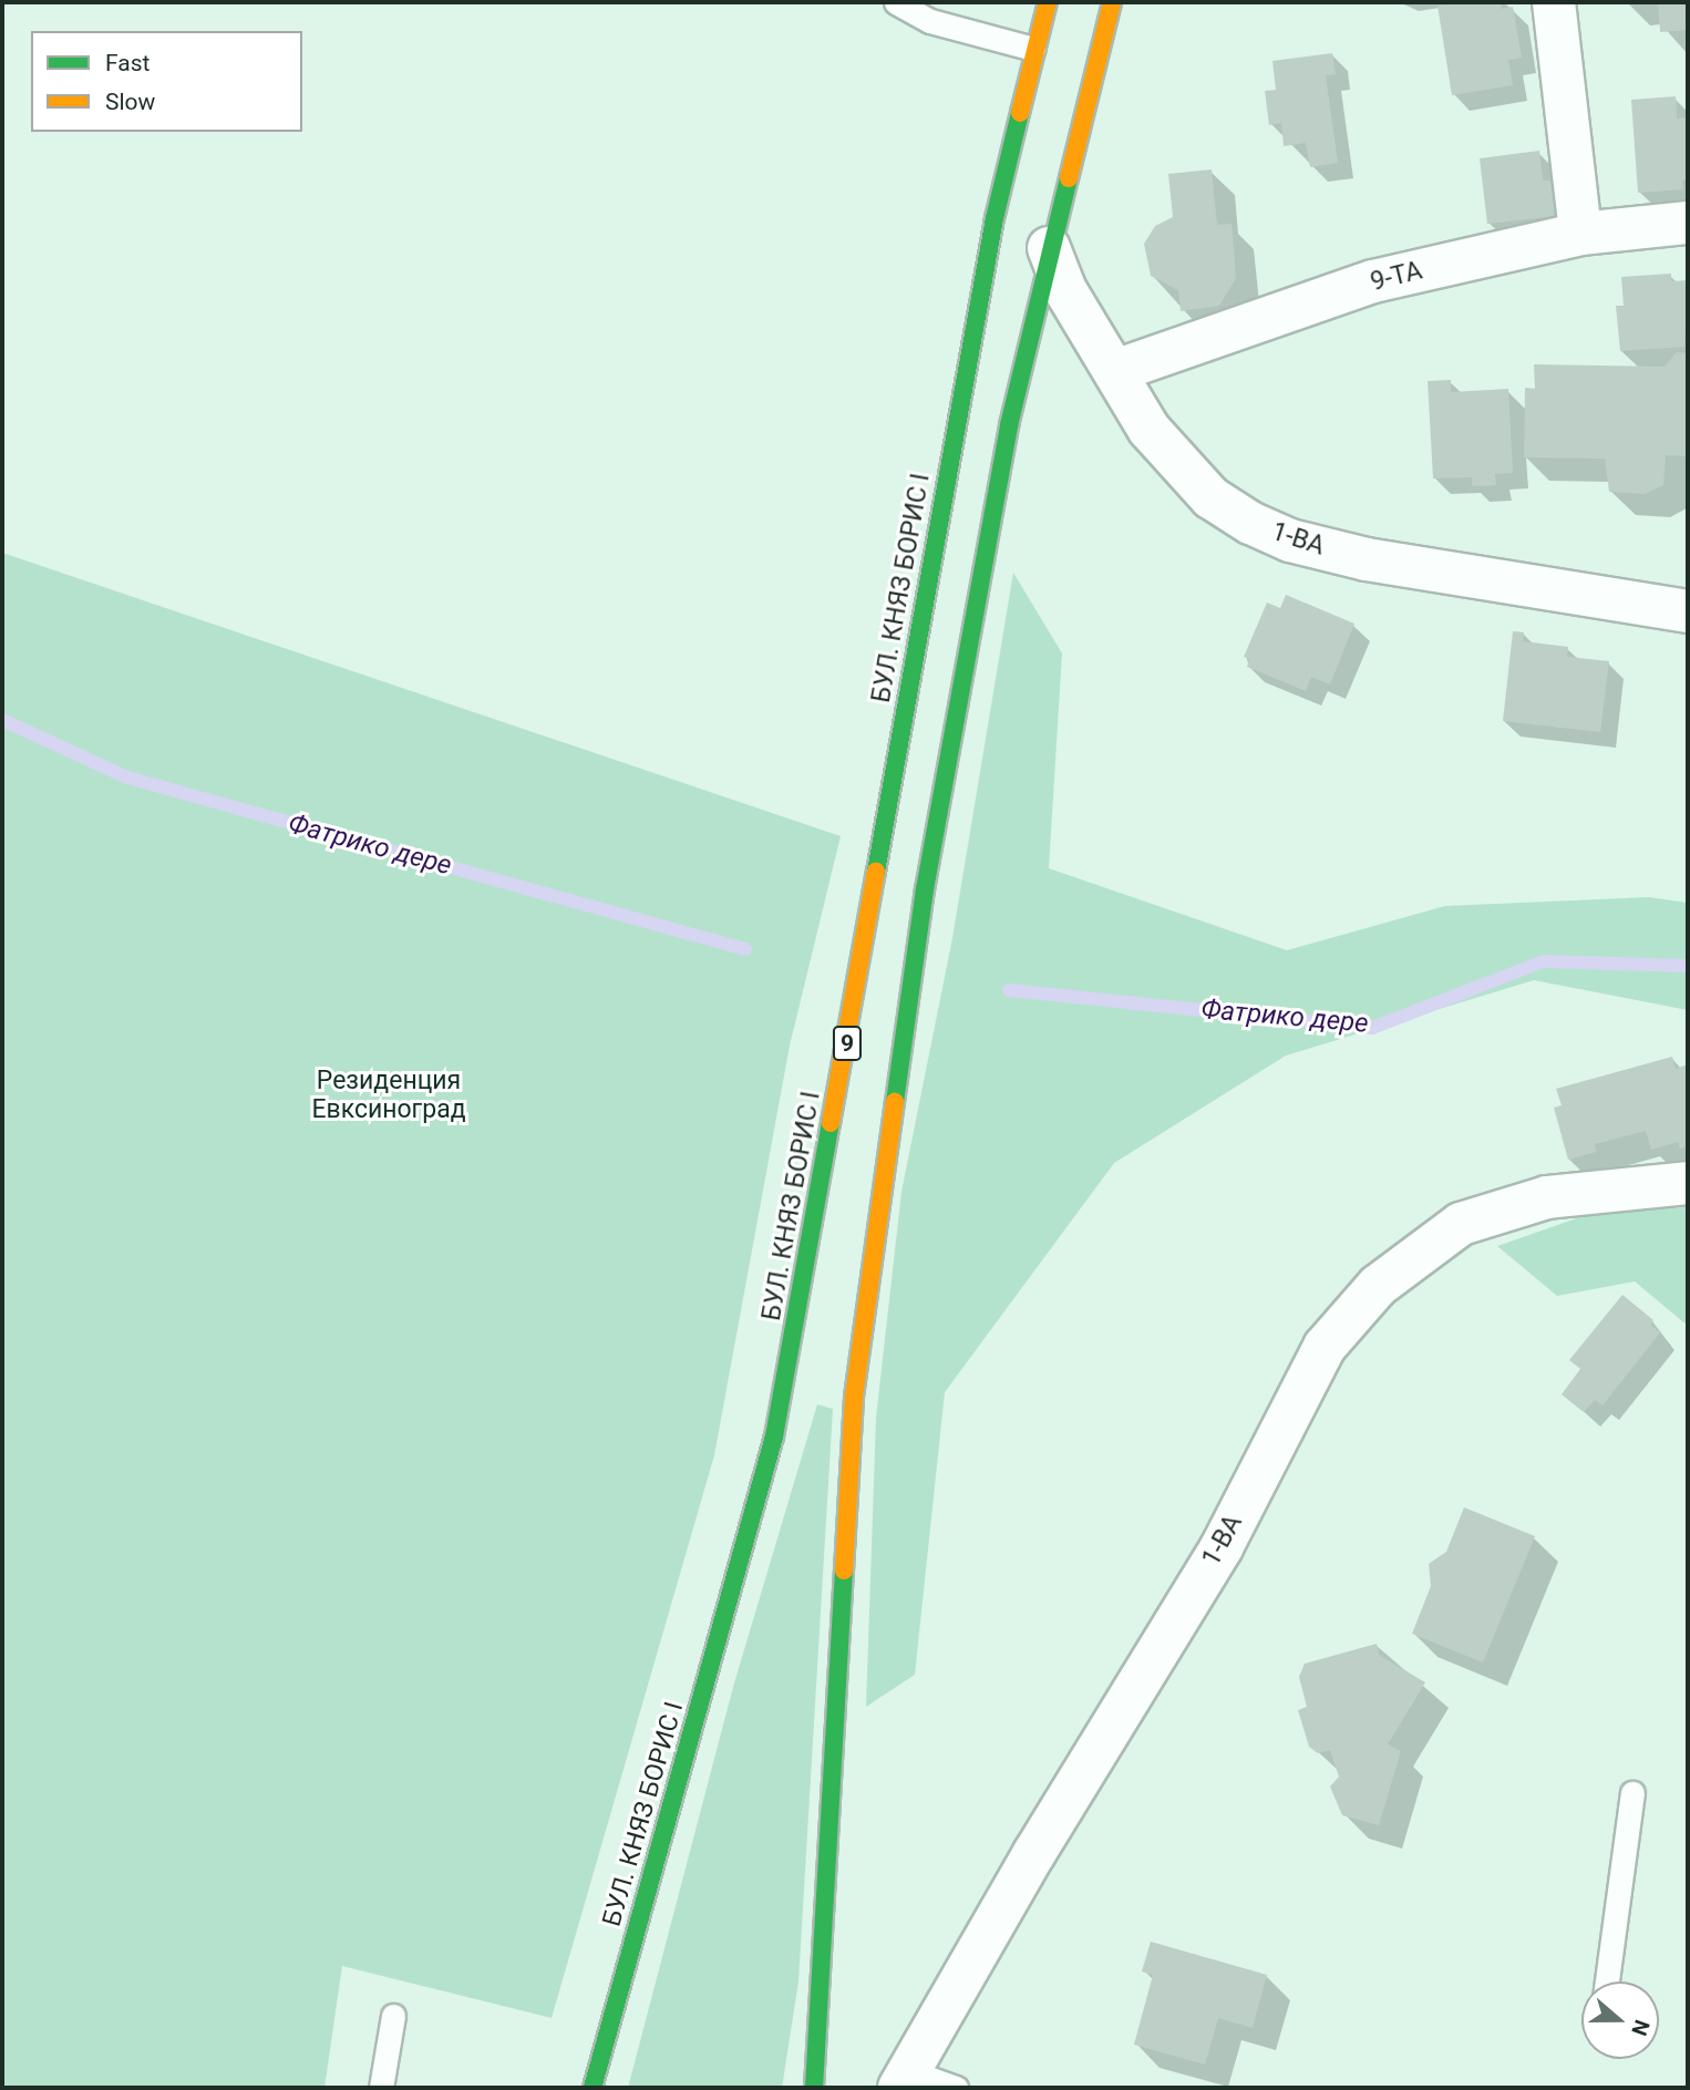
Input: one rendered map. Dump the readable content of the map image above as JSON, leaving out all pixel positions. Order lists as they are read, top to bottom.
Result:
{
  "streets": {
    "highway": ["БУЛ. КНЯЗ БОРИС I", "9"],
    "street": ["9-ТА", "1-ВА"]
  },
  "crossings": [
    ["9-ТА", "1-ВА"],
    ["1-ВА", "9"]
  ],
  "water": ["Фатрико дере"],
  "parks": ["Резиденция Евксиноград"],
  "legend": ["Fast", "Slow"],
  "north": "right"
}
